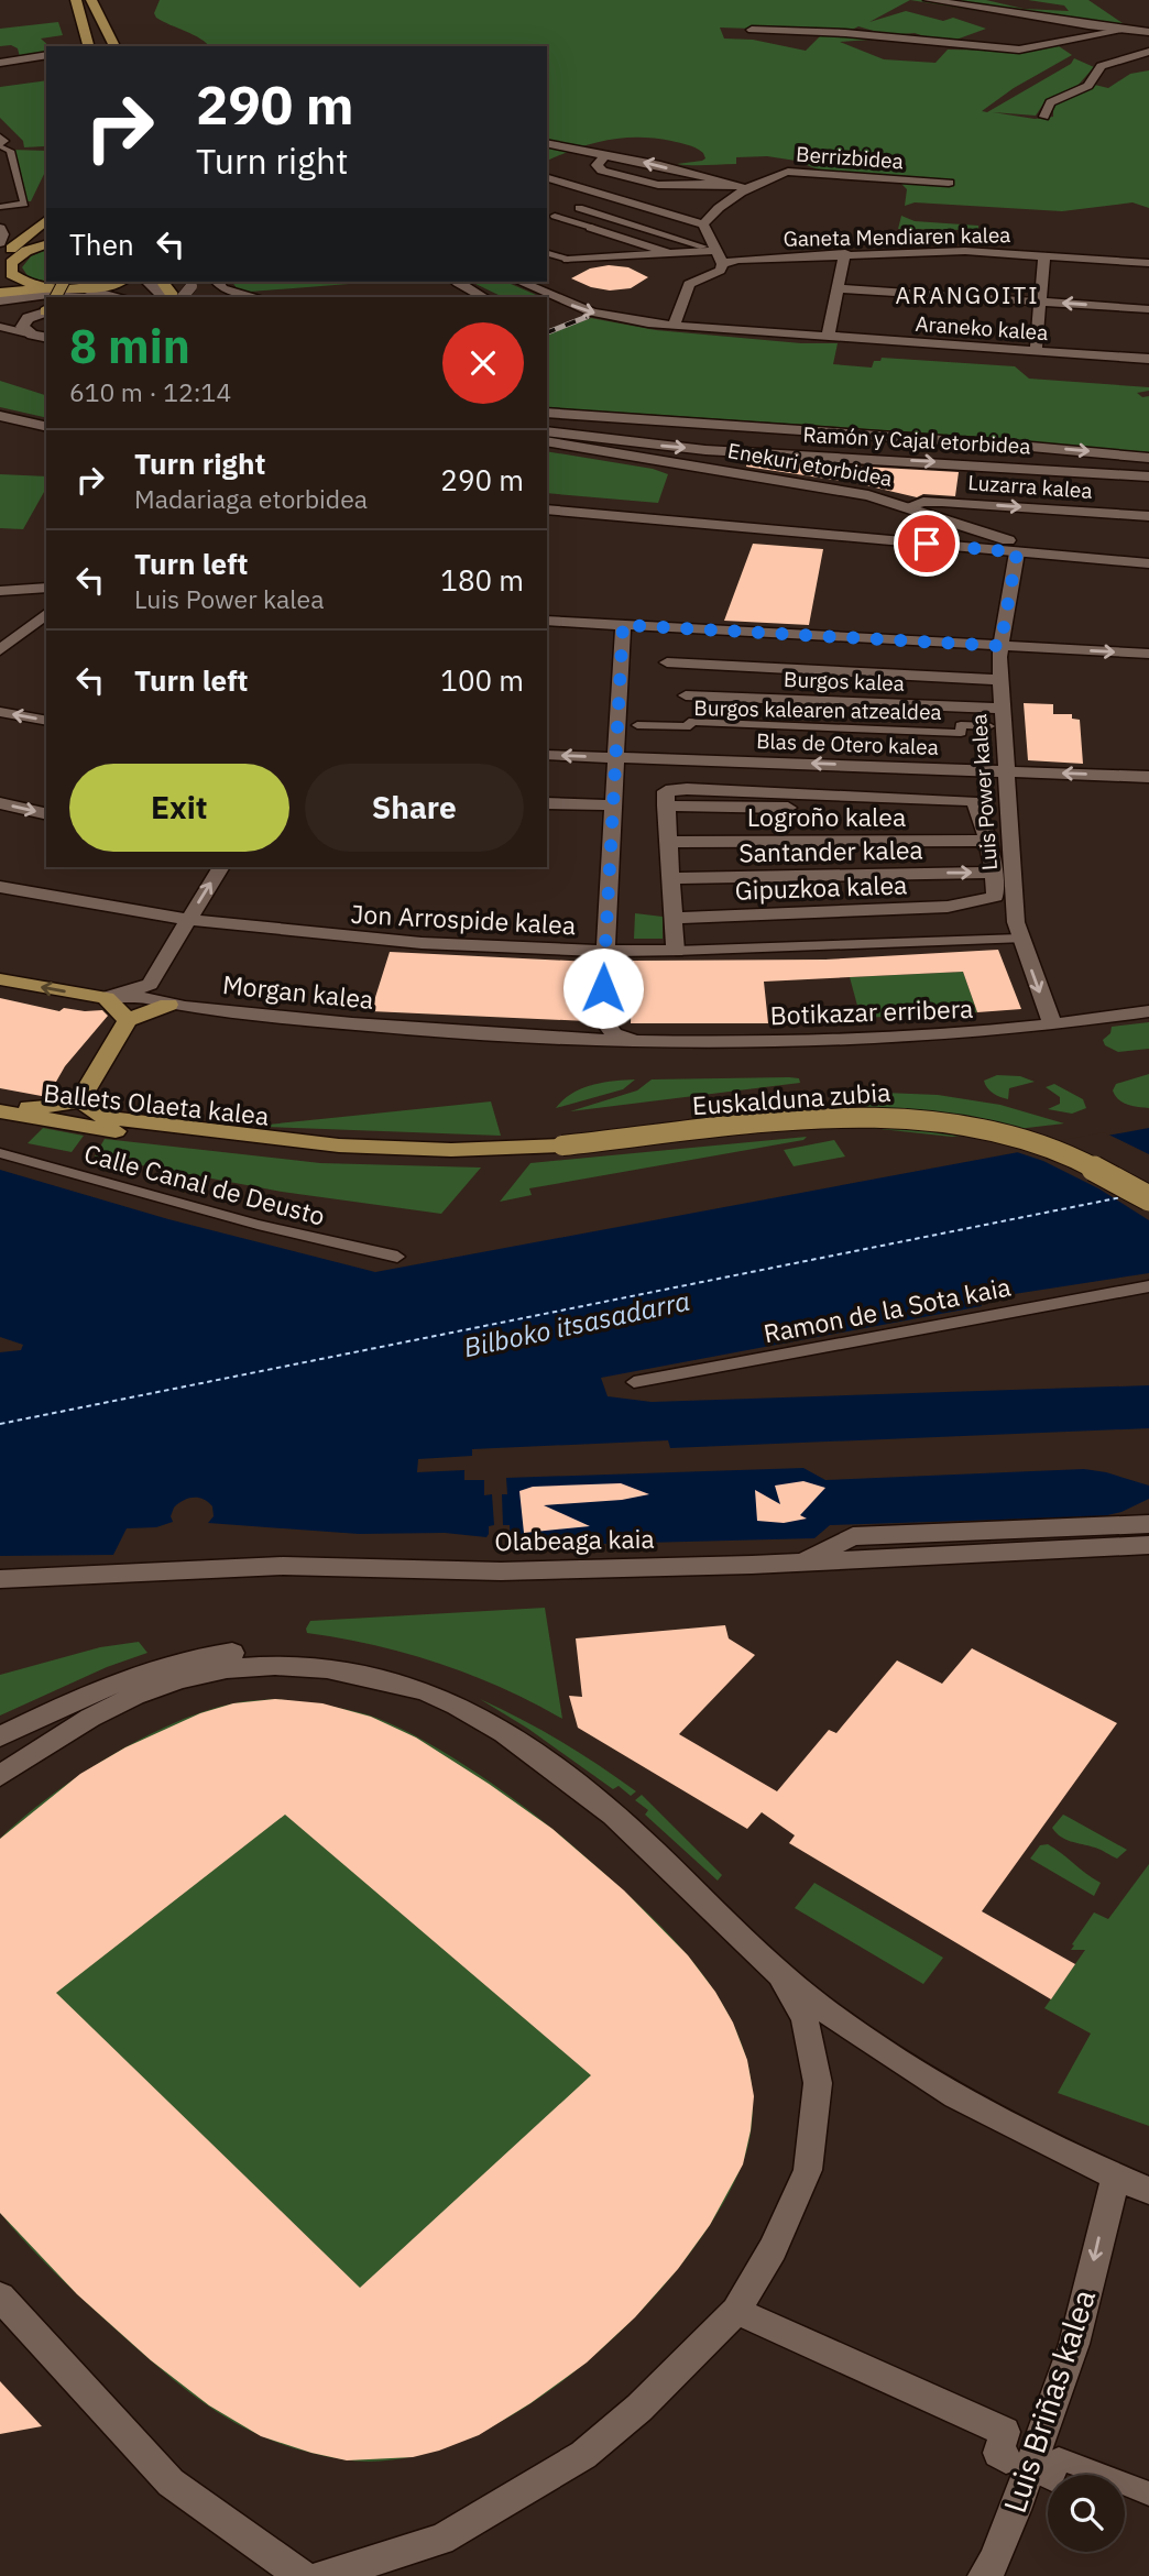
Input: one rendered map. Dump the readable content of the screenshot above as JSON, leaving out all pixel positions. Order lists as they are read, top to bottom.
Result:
{
  "streets": {
    "main road": [
      "Enekuri etorbidea",
      "Morgan kalea",
      "Euskalduna zubia",
      "Ballets Olaeta kalea"
    ],
    "street": [
      "Berrizbidea",
      "Ganeta Mendiaren kalea",
      "Araneko kalea",
      "Ramón y Cajal etorbidea",
      "Luzarra kalea",
      "Burgos kalea",
      "Burgos kalearen atzealdea",
      "Blas de Otero kalea",
      "Luis Power kalea",
      "Logroño kalea",
      "Santander kalea",
      "Gipuzkoa kalea",
      "Jon Arrospide kalea",
      "Botikazar erribera",
      "Calle Canal de Deusto",
      "Ramon de la Sota kaia",
      "Olabeaga kaia",
      "Luis Briñas kalea"
    ]
  },
  "crossings": [
    ["Enekuri etorbidea", "Luzarra kalea"],
    ["Burgos kalea", "Luis Power kalea"],
    ["Blas de Otero kalea", "Luis Power kalea"],
    ["Luis Power kalea", "Jon Arrospide kalea"],
    ["Luis Power kalea", "Botikazar erribera"],
    ["Santander kalea", "Gipuzkoa kalea"],
    ["Morgan kalea", "Botikazar erribera"],
    ["Euskalduna zubia", "Ballets Olaeta kalea"]
  ],
  "one_way": ["Santander kalea", "Luis Briñas kalea"],
  "districts": ["ARANGOITI"],
  "water": ["Bilboko itsasadarra"],
  "page": {
    "turn": ["290 m", "Turn right"],
    "then": "Then",
    "heading": ["8 min", "610 m · 12:14"],
    "list": [
      {
        "name": "Turn right",
        "note": "Madariaga etorbidea",
        "value": "290 m"
      },
      {
        "name": "Turn left",
        "note": "Luis Power kalea",
        "value": "180 m"
      },
      {
        "name": "Turn left",
        "value": "100 m"
      }
    ],
    "buttons": ["Exit", "Share"]
  }
}
